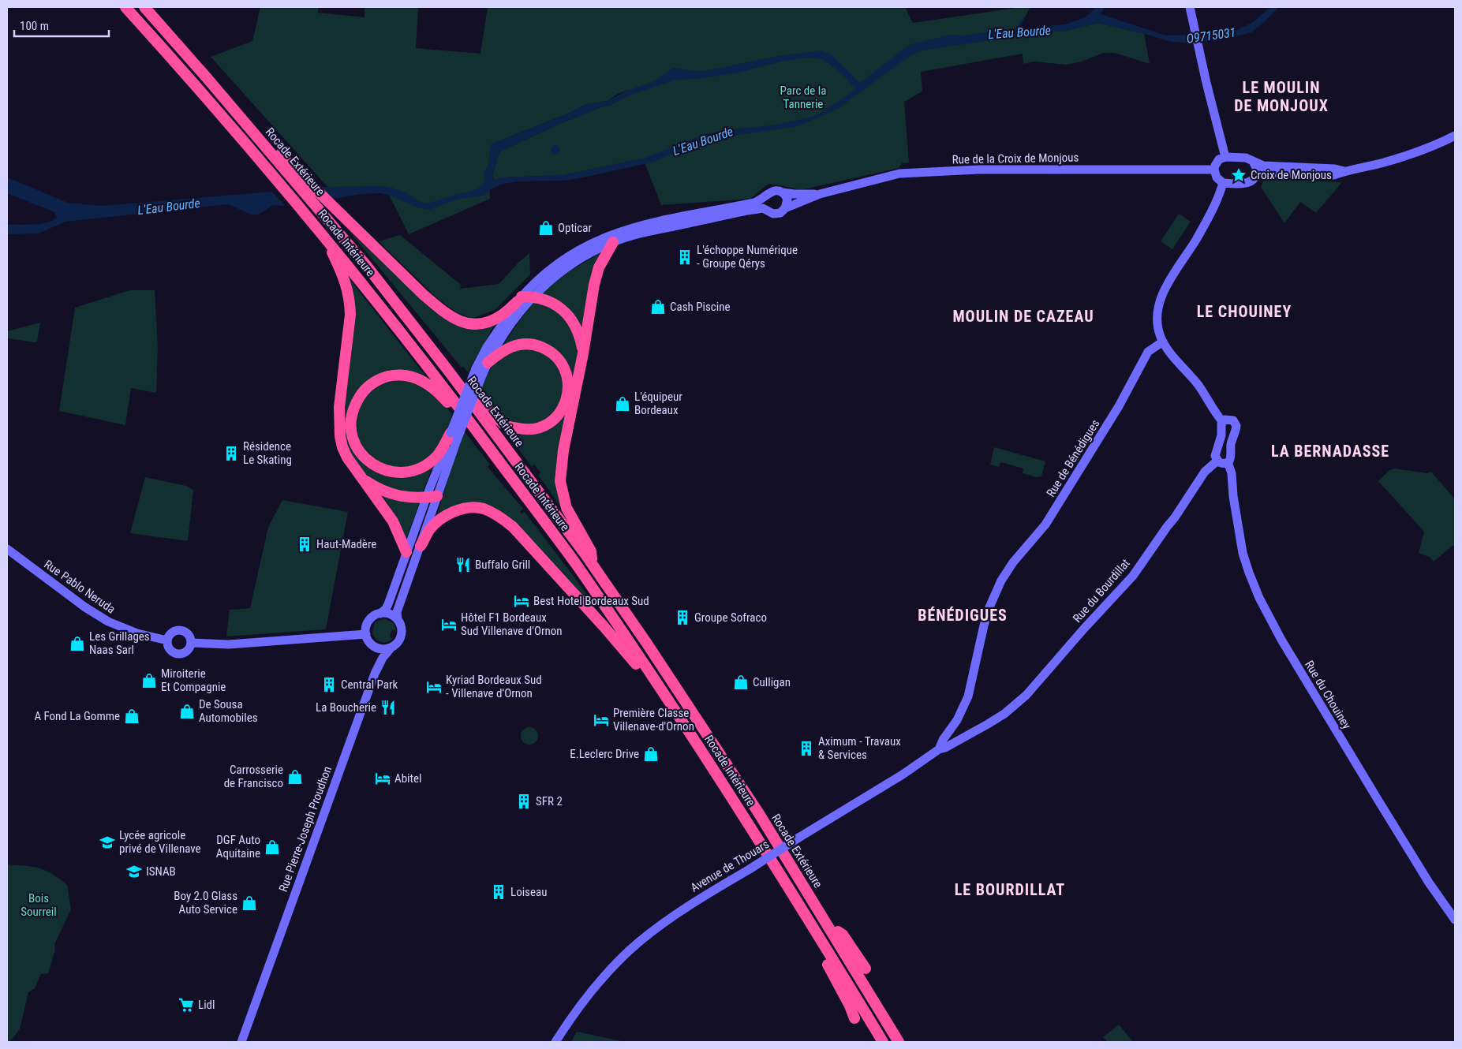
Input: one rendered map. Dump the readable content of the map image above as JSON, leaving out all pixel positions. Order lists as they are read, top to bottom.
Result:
{
  "streets": {
    "highway": ["Rocade Extérieure", "Rocade Intérieure"],
    "street": [
      "Rue de la Croix de Monjous",
      "Rue de Bénédigues",
      "Rue Pablo Neruda",
      "Rue du Bourdillat",
      "Rue du Chouiney",
      "Rue Pierre-Joseph Proudhon",
      "Avenue de Thouars"
    ]
  },
  "crossings": [
    ["Rue de Bénédigues", "Avenue de Thouars"],
    ["Rue du Bourdillat", "Avenue de Thouars"]
  ],
  "districts": [
    "LE MOULIN DE MONJOUX",
    "LE CHOUINEY",
    "MOULIN DE CAZEAU",
    "LA BERNADASSE",
    "BÉNÉDIGUES",
    "LE BOURDILLAT"
  ],
  "water": ["L'Eau Bourde", "O9715031"],
  "parks": ["Parc de la Tannerie", "Bois Sourreil"],
  "places": {
    "place": ["Croix de Monjous"],
    "shop": [
      "Opticar",
      "Cash Piscine",
      "L'équipeur Bordeaux",
      "Les Grillages Naas Sarl",
      "Miroiterie Et Compagnie",
      "Culligan",
      "De Sousa Automobiles",
      "A Fond La Gomme",
      "E.Leclerc Drive",
      "Carrosserie de Francisco",
      "DGF Auto Aquitaine",
      "Boy 2.0 Glass Auto Service"
    ],
    "building": [
      "L'échoppe Numérique - Groupe Qérys",
      "Résidence Le Skating",
      "Haut-Madère",
      "Groupe Sofraco",
      "Central Park",
      "Aximum - Travaux & Services",
      "SFR 2",
      "Loiseau"
    ],
    "restaurant": ["Buffalo Grill", "La Boucherie"],
    "hotel": [
      "Best Hotel Bordeaux Sud",
      "Hôtel F1 Bordeaux Sud Villenave d'Ornon",
      "Kyriad Bordeaux Sud - Villenave d'Ornon",
      "Première Classe Villenave-d'Ornon",
      "Abitel"
    ],
    "school or university": ["Lycée agricole privé de Villenave", "ISNAB"],
    "supermarket": ["Lidl"]
  },
  "scale_bar": "100 m"
}
